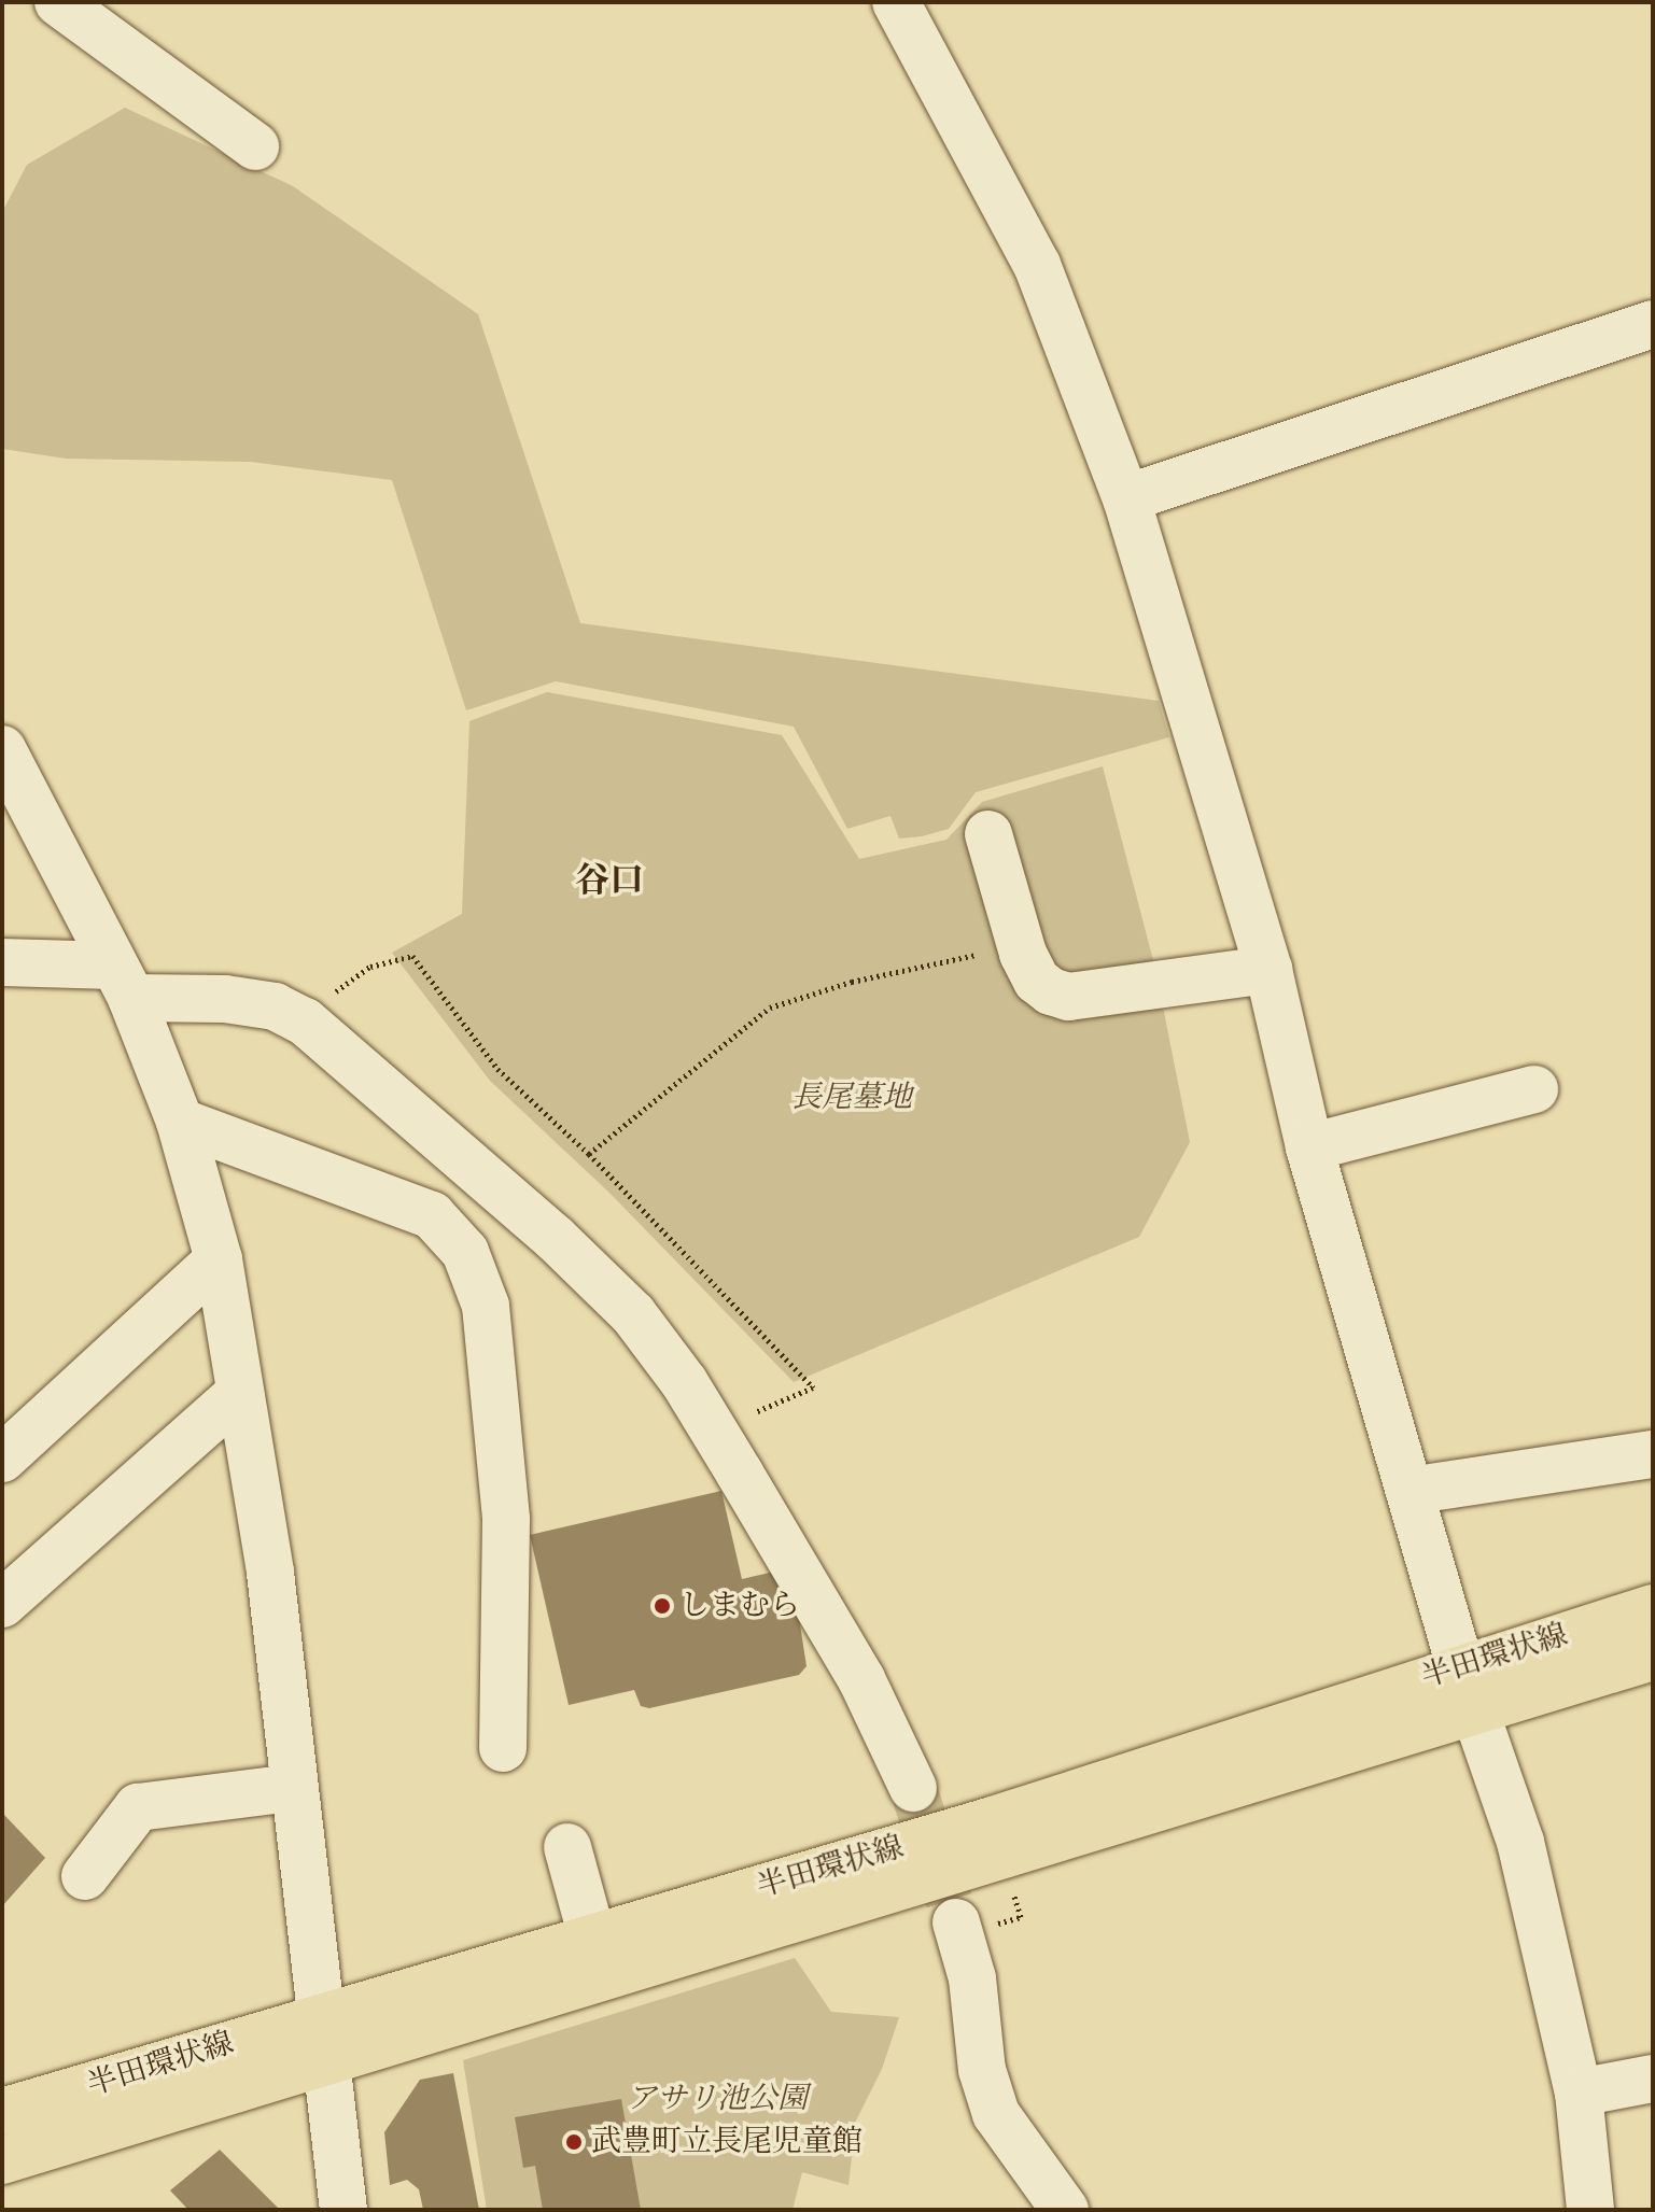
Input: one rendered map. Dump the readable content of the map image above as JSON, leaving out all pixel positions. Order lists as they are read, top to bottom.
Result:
{
  "streets": {
    "main road": ["半田環状線"]
  },
  "districts": ["谷口"],
  "parks": ["長尾墓地", "アサリ池公園"],
  "places": ["しまむら", "武豊町立長尾児童館"]
}
